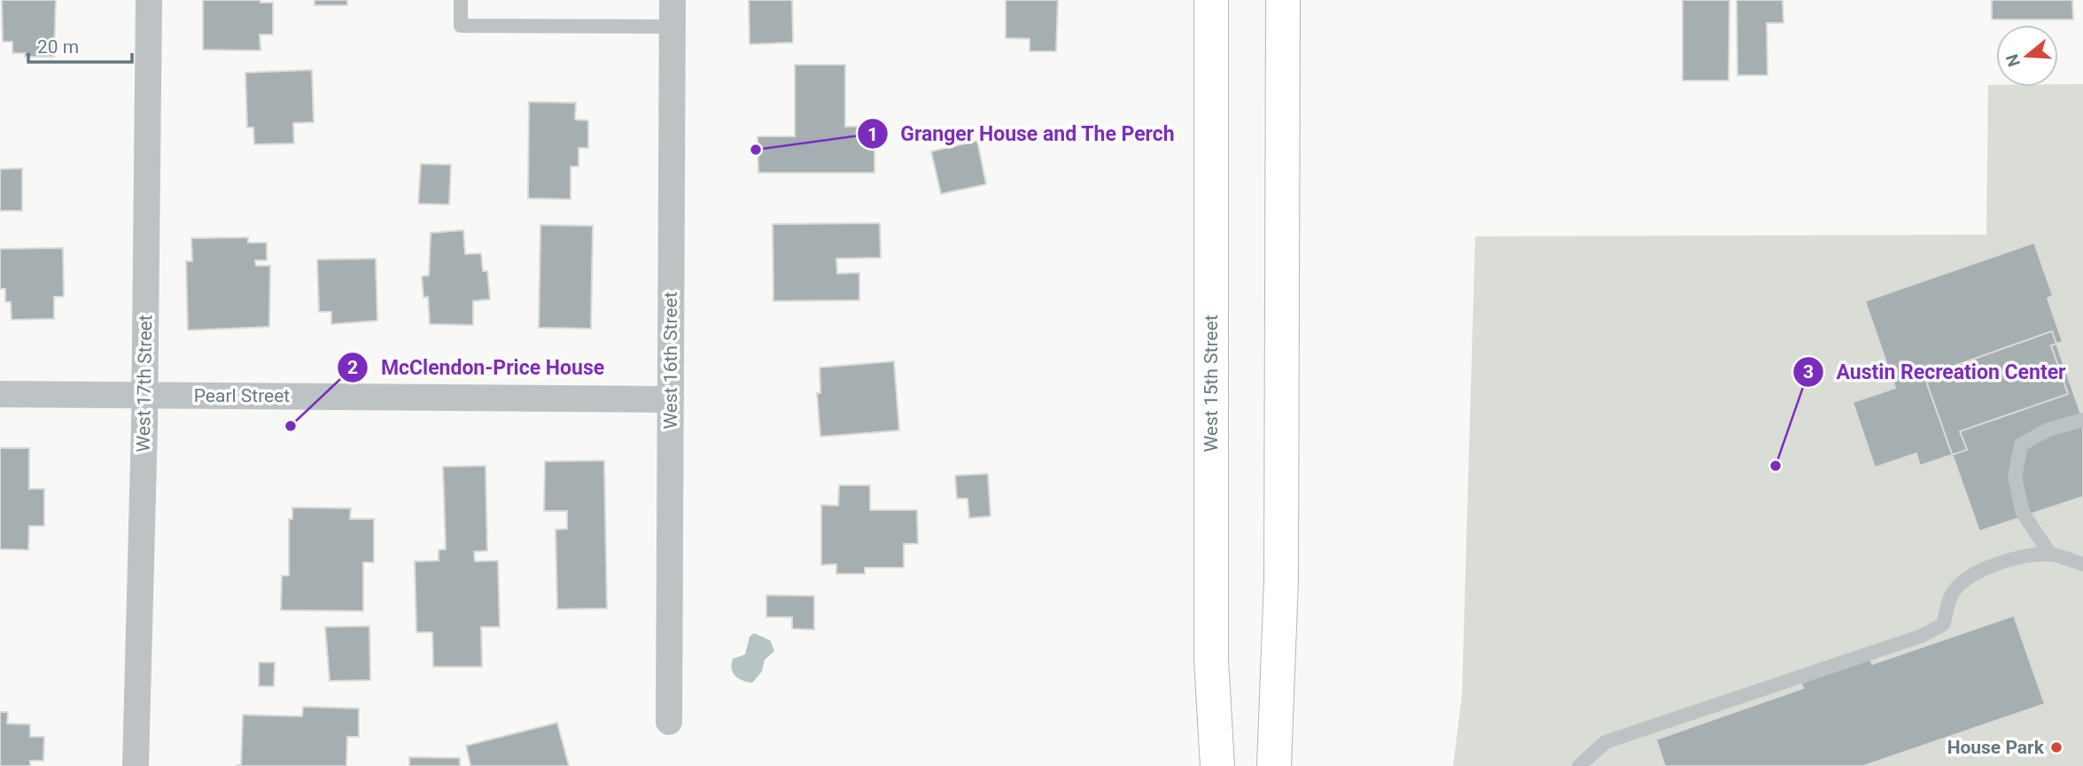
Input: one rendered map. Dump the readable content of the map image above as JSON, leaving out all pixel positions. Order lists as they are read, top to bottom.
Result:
{
  "streets": {
    "main road": ["West 15th Street"],
    "street": ["West 16th Street", "West 17th Street", "Pearl Street"]
  },
  "crossings": [
    ["West 16th Street", "Pearl Street"],
    ["West 17th Street", "Pearl Street"]
  ],
  "places": [
    "Granger House and The Perch",
    "McClendon-Price House",
    "Austin Recreation Center",
    "House Park"
  ],
  "scale_bar": "20 m",
  "north": "left"
}
